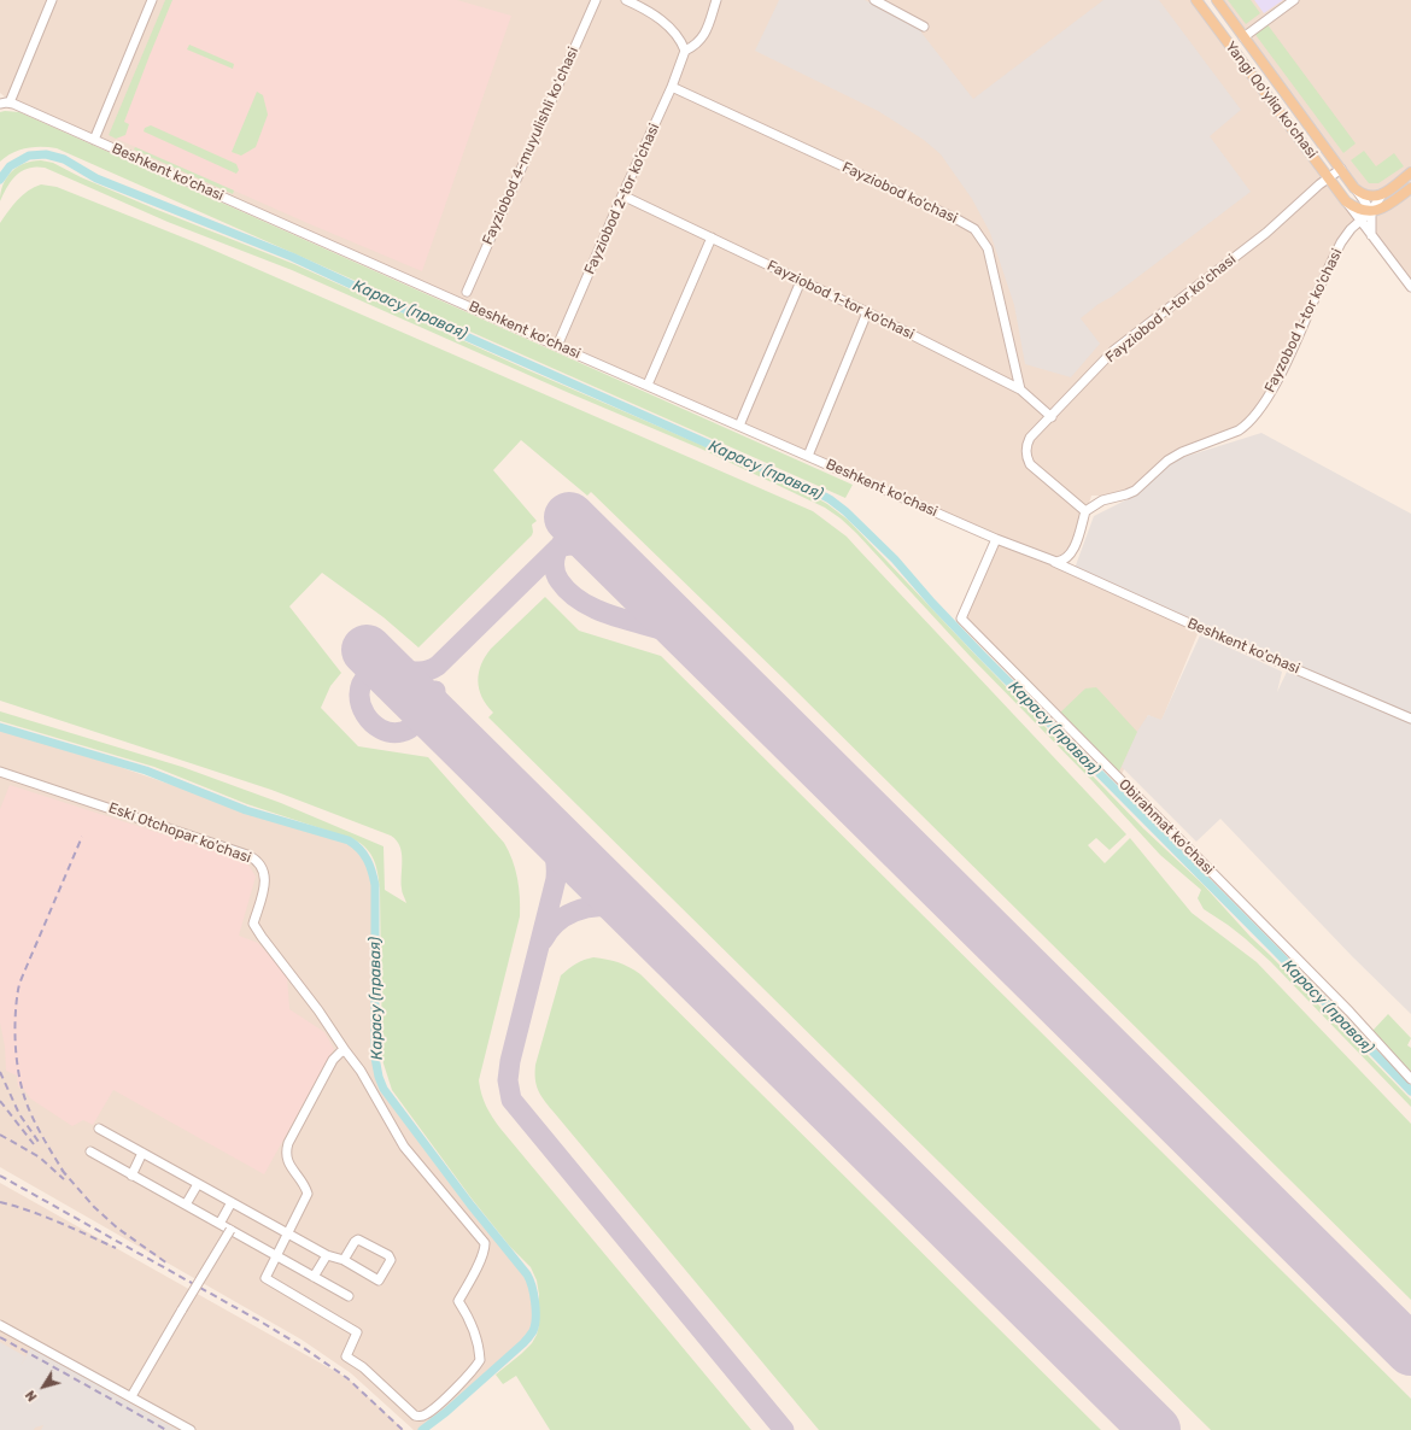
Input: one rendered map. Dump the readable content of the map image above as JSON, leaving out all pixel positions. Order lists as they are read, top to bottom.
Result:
{
  "streets": {
    "main road": ["Yangi Qo'yliq ko'chasi"],
    "street": [
      "Fayziobod 4-muyulishli koʻchasi",
      "Beshkent ko'chasi",
      "Fayziobod ko'chasi",
      "Fayziobod 2-tor ko'chasi",
      "Fayziobod 1-tor ko'chasi",
      "Fayziobod 1-tor koʻchasi",
      "Fayzobod 1-tor ko'chasi",
      "Obirahmat ko'chasi",
      "Eski Otchopar ko'chasi"
    ]
  },
  "crossings": [
    ["Yangi Qo'yliq ko'chasi", "Fayziobod 1-tor koʻchasi"],
    ["Yangi Qo'yliq ko'chasi", "Fayzobod 1-tor ko'chasi"],
    ["Beshkent ko'chasi", "Fayziobod 2-tor ko'chasi"],
    ["Beshkent ko'chasi", "Obirahmat ko'chasi"],
    ["Fayziobod ko'chasi", "Fayziobod 2-tor ko'chasi"],
    ["Fayziobod ko'chasi", "Fayziobod 1-tor ko'chasi"],
    ["Fayziobod 2-tor ko'chasi", "Fayziobod 1-tor ko'chasi"],
    ["Fayziobod 1-tor ko'chasi", "Fayziobod 1-tor koʻchasi"],
    ["Fayziobod 1-tor koʻchasi", "Fayzobod 1-tor ko'chasi"]
  ],
  "water": ["Карасу (правая)"],
  "north": "bottom left"
}
